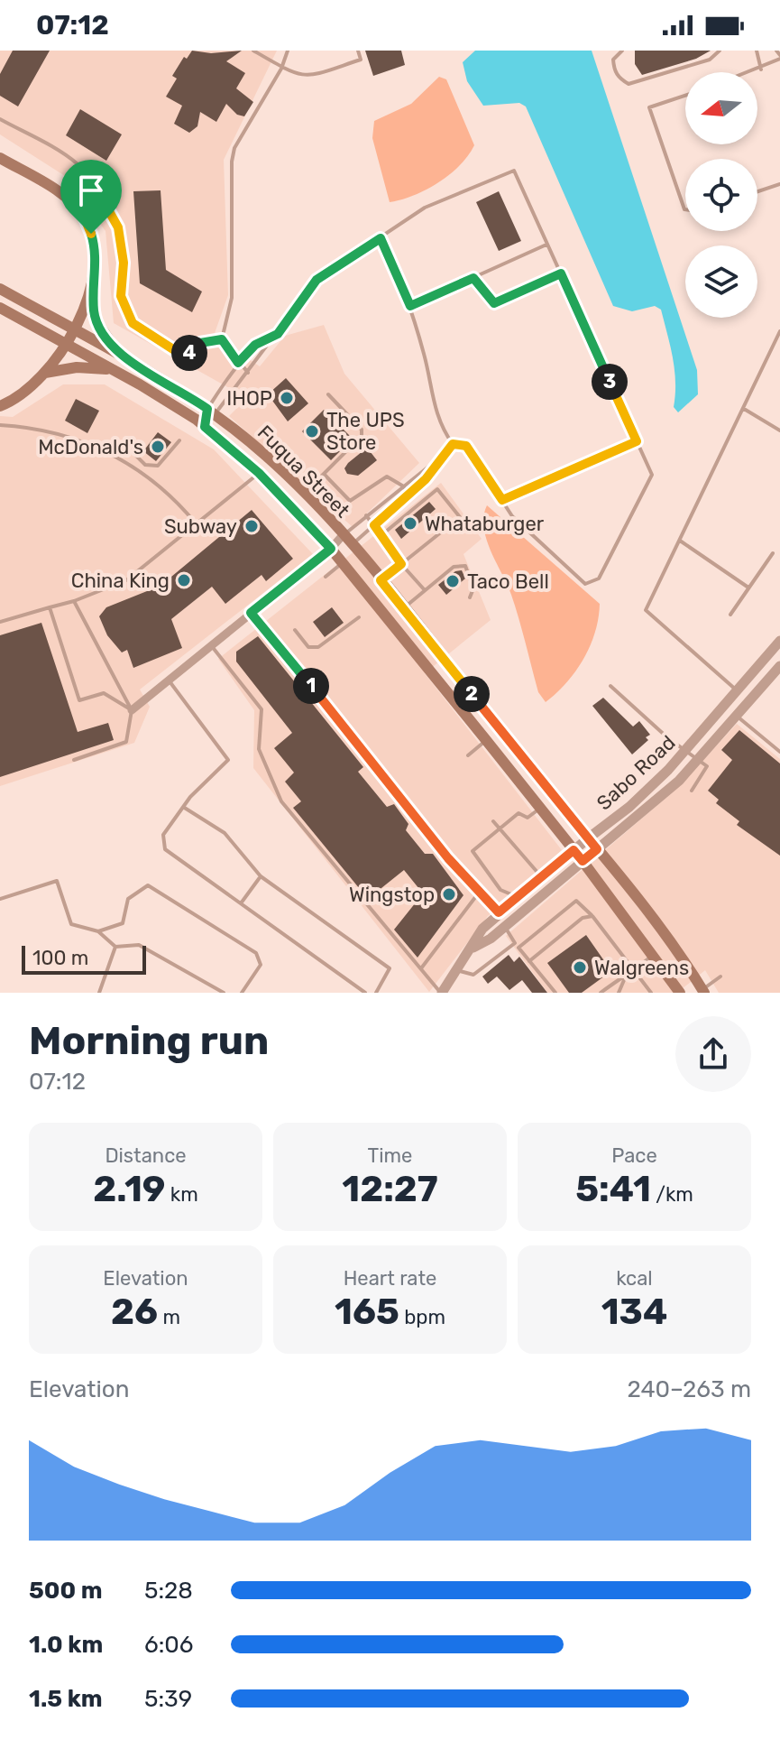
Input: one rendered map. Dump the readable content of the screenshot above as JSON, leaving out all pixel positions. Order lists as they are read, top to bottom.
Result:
{
  "streets": {
    "main road": ["Fuqua Street"],
    "street": ["Sabo Road"]
  },
  "crossings": [
    ["Fuqua Street", "Sabo Road"]
  ],
  "places": [
    "IHOP",
    "The UPS Store",
    "McDonald's",
    "Whataburger",
    "Subway",
    "China King",
    "Taco Bell",
    "Wingstop",
    "Walgreens"
  ],
  "scale_bar": "100 m",
  "north": "left",
  "page": {
    "status": "07:12",
    "pins": [
      "4",
      "3",
      "1",
      "2"
    ],
    "scale": "100 m",
    "heading": ["Morning run", "07:12"],
    "stats": [
      ["Distance", "2.19 km"],
      ["Time", "12:27"],
      ["Pace", "5:41 /km"],
      ["Elevation", "26 m"],
      ["Heart rate", "165 bpm"],
      ["kcal", "134"]
    ],
    "chart": ["Elevation", "240–263 m"],
    "list": [
      {
        "name": "500 m",
        "note": "5:28"
      },
      {
        "name": "1.0 km",
        "note": "6:06"
      },
      {
        "name": "1.5 km",
        "note": "5:39"
      }
    ]
  }
}
